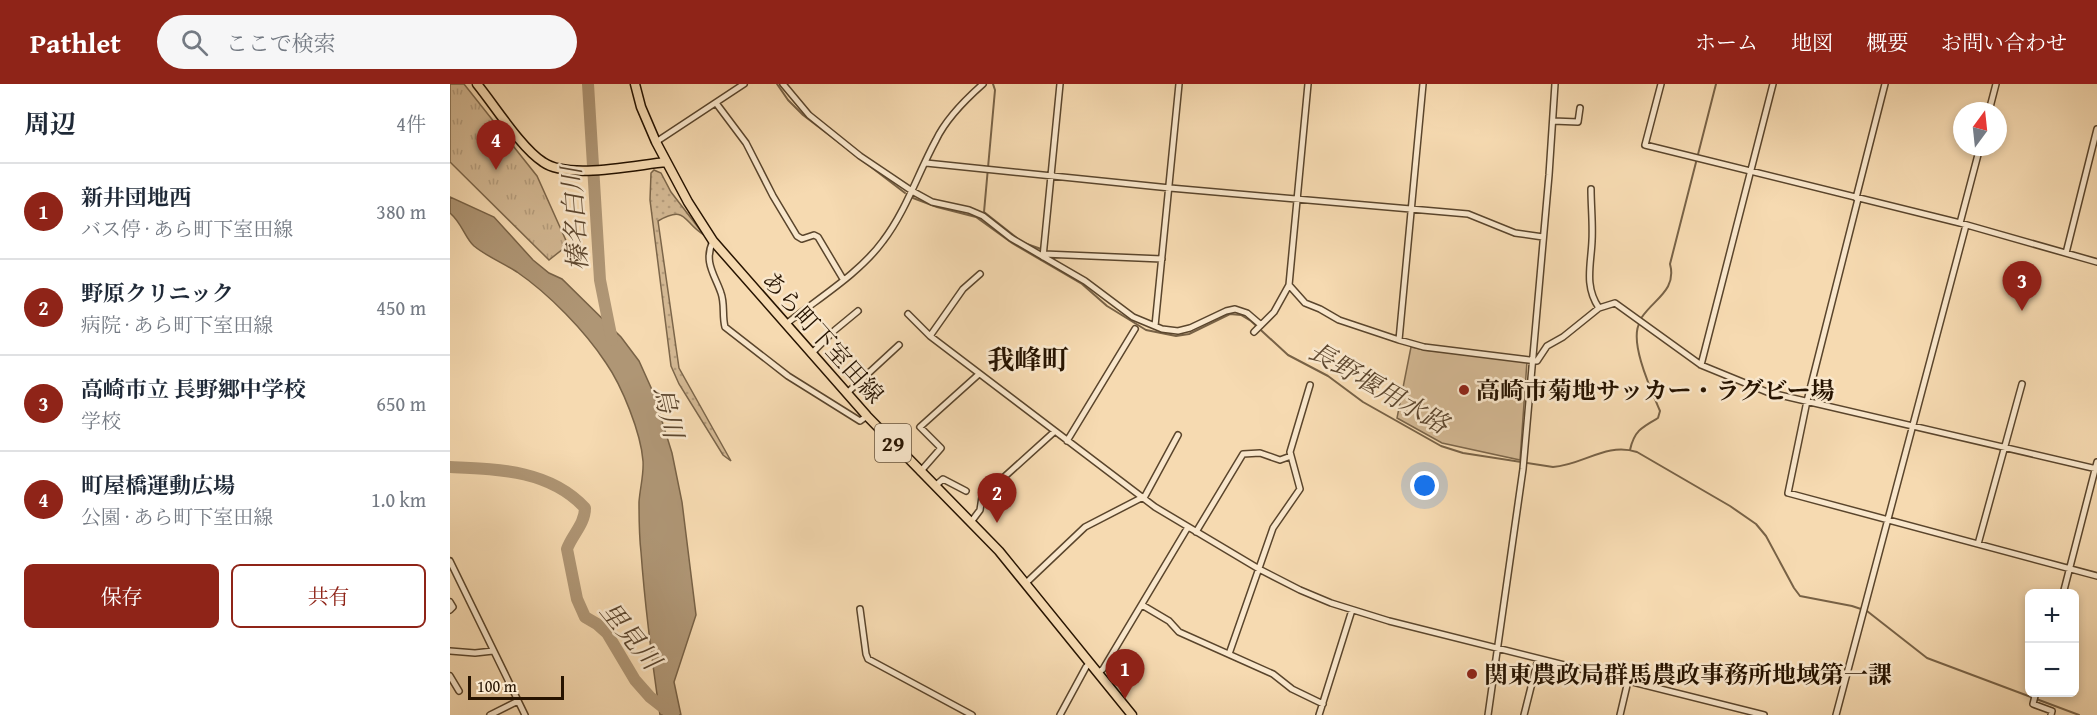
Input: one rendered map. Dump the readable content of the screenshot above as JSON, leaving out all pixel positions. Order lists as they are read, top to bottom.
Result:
{
  "streets": {
    "main road": ["あら町下室田線", "29"]
  },
  "districts": ["我峰町"],
  "water": [
    "榛名白川",
    "長野堰用水路",
    "烏川",
    "里見川"
  ],
  "places": ["高崎市菊地サッカー・ラグビー場", "関東農政局群馬農政事務所地域第一課"],
  "scale_bar": "100 m",
  "north": "top",
  "page": {
    "header": "Pathlet",
    "search": "ここで検索",
    "nav": [
      "ホーム",
      "地図",
      "概要",
      "お問い合わせ"
    ],
    "heading": ["周辺", "4件"],
    "pins": [
      "4",
      "3",
      "2",
      "1"
    ],
    "list": [
      {
        "mark": "1",
        "name": "新井団地西",
        "note": "バス停 · あら町下室田線",
        "value": "380 m"
      },
      {
        "mark": "2",
        "name": "野原クリニック",
        "note": "病院 · あら町下室田線",
        "value": "450 m"
      },
      {
        "mark": "3",
        "name": "高崎市立 長野郷中学校",
        "note": "学校",
        "value": "650 m"
      },
      {
        "mark": "4",
        "name": "町屋橋運動広場",
        "note": "公園 · あら町下室田線",
        "value": "1.0 km"
      }
    ],
    "buttons": ["保存", "共有"],
    "map_buttons": ["+", "−"],
    "scale": "100 m"
  }
}
